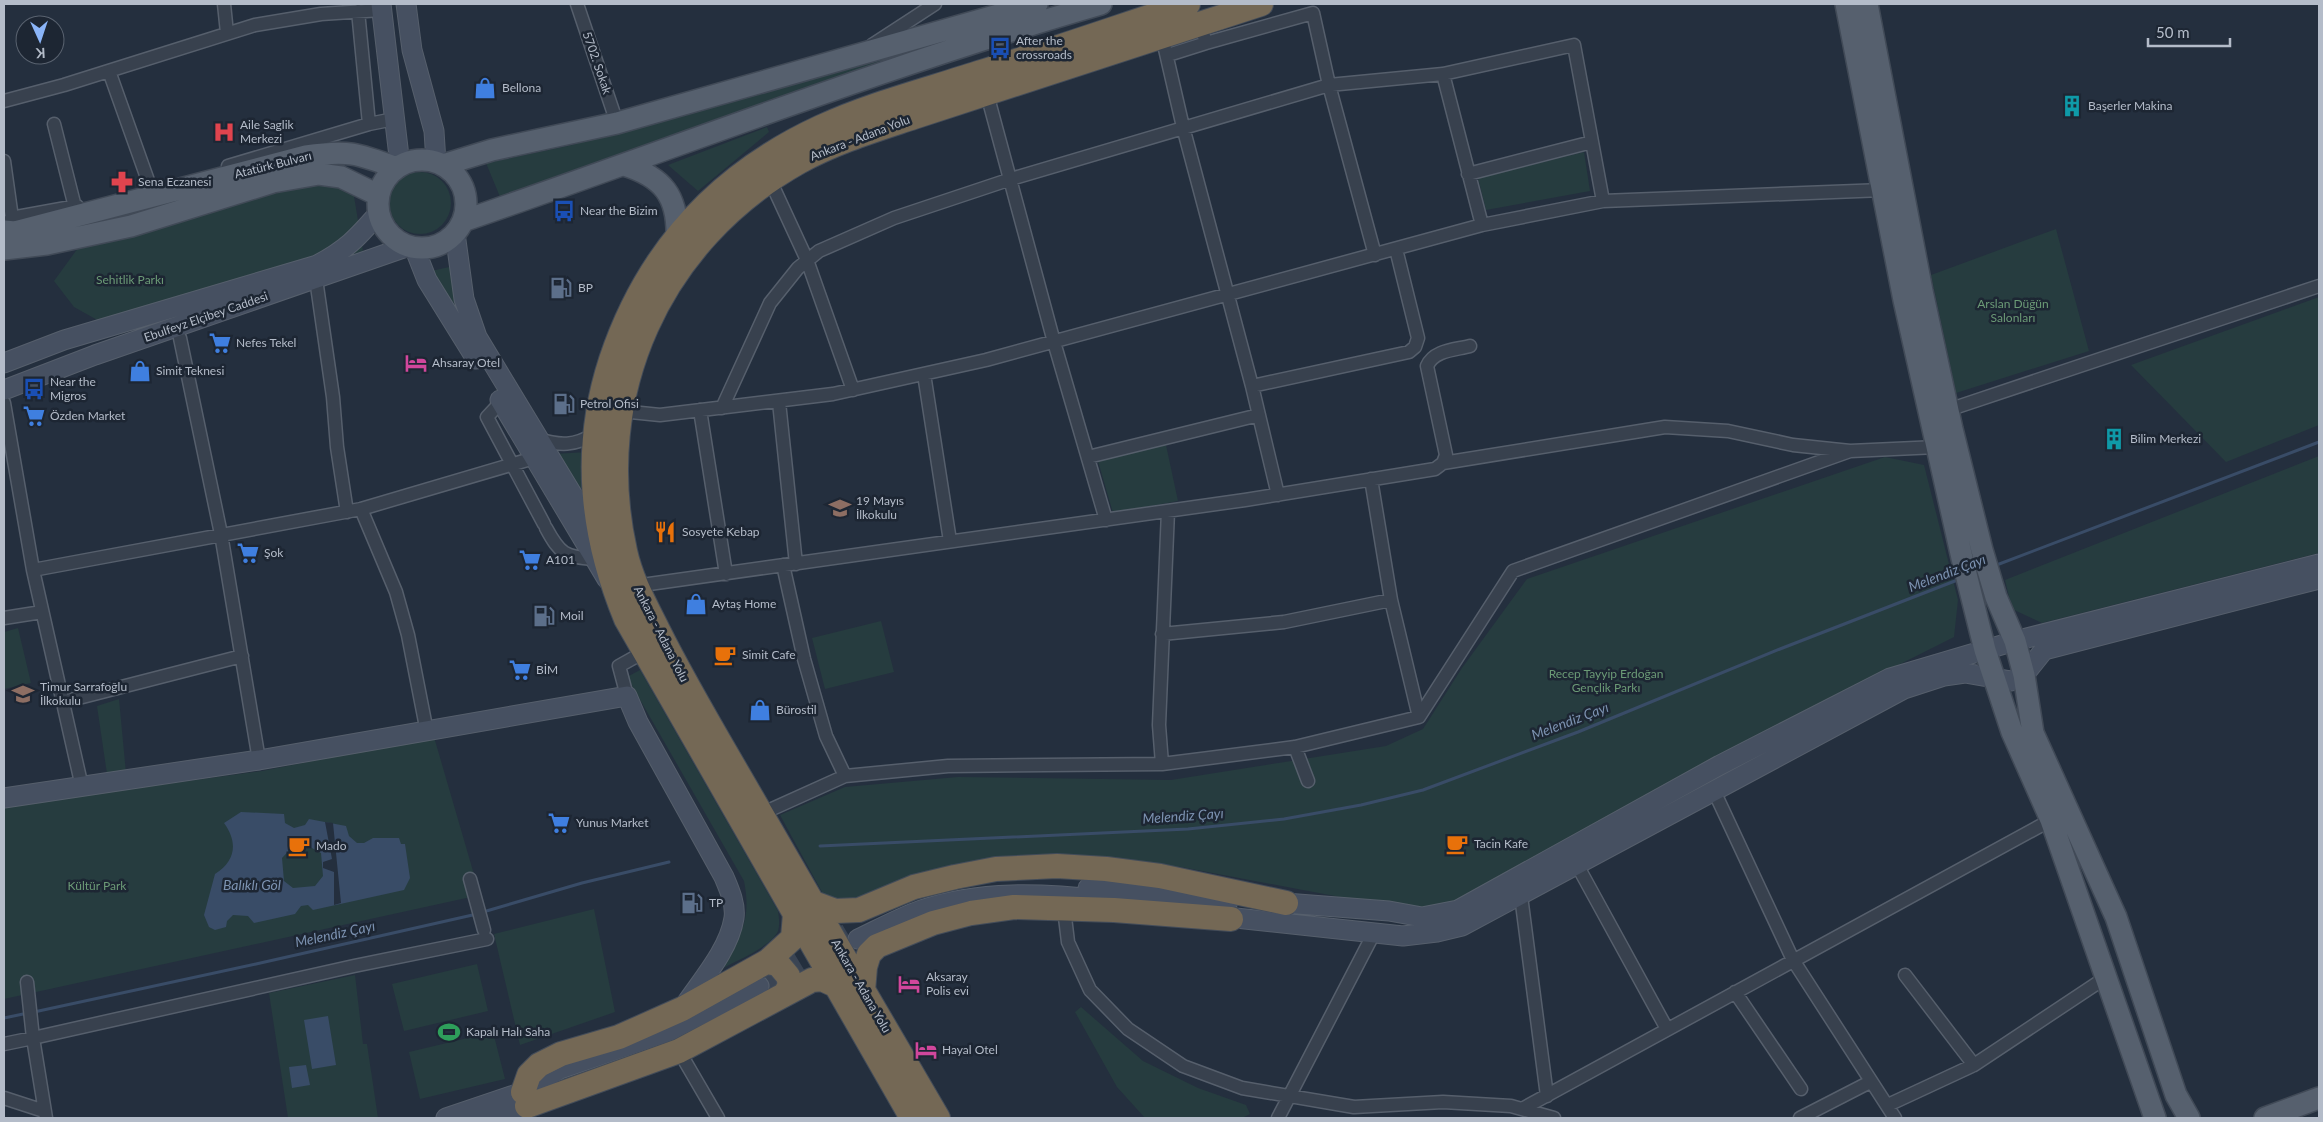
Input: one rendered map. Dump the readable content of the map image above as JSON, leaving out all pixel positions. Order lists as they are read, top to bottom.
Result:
{
  "streets": {
    "highway": ["Ankara - Adana Yolu"],
    "main road": ["Atatürk Bulvarı", "Ebulfeyz Elçibey Caddesi"],
    "street": ["5702. Sokak"]
  },
  "crossings": [
    ["Atatürk Bulvarı", "Ebulfeyz Elçibey Caddesi"]
  ],
  "water": ["Melendiz Çayı", "Balıklı Göl"],
  "parks": [
    "Sehitlik Parkı",
    "Arslan Düğün Salonları",
    "Recep Tayyip Erdoğan Gençlik Parkı",
    "Kültür Park"
  ],
  "places": {
    "bus stop": ["After the crossroads", "Near the Bizim", "Near the Migros"],
    "shop": [
      "Bellona",
      "Simit Teknesi",
      "Aytaş Home",
      "Bürostil"
    ],
    "building": ["Başerler Makina", "Bilim Merkezi"],
    "hospital": ["Aile Saglik Merkezi"],
    "pharmacy": ["Sena Eczanesi"],
    "fuel station": [
      "BP",
      "Petrol Ofisi",
      "Moil",
      "TP"
    ],
    "supermarket": [
      "Nefes Tekel",
      "Özden Market",
      "Şok",
      "A101",
      "BİM",
      "Yunus Market"
    ],
    "hotel": ["Ahsaray Otel", "Aksaray Polis evi", "Hayal Otel"],
    "school or university": ["19 Mayıs İlkokulu", "Timur Sarrafoğlu İlkokulu"],
    "restaurant": ["Sosyete Kebap"],
    "cafe": ["Simit Cafe", "Tacin Kafe", "Mado"],
    "sports": ["Kapalı Halı Saha"]
  },
  "scale_bar": "50 m",
  "north": "bottom"
}
